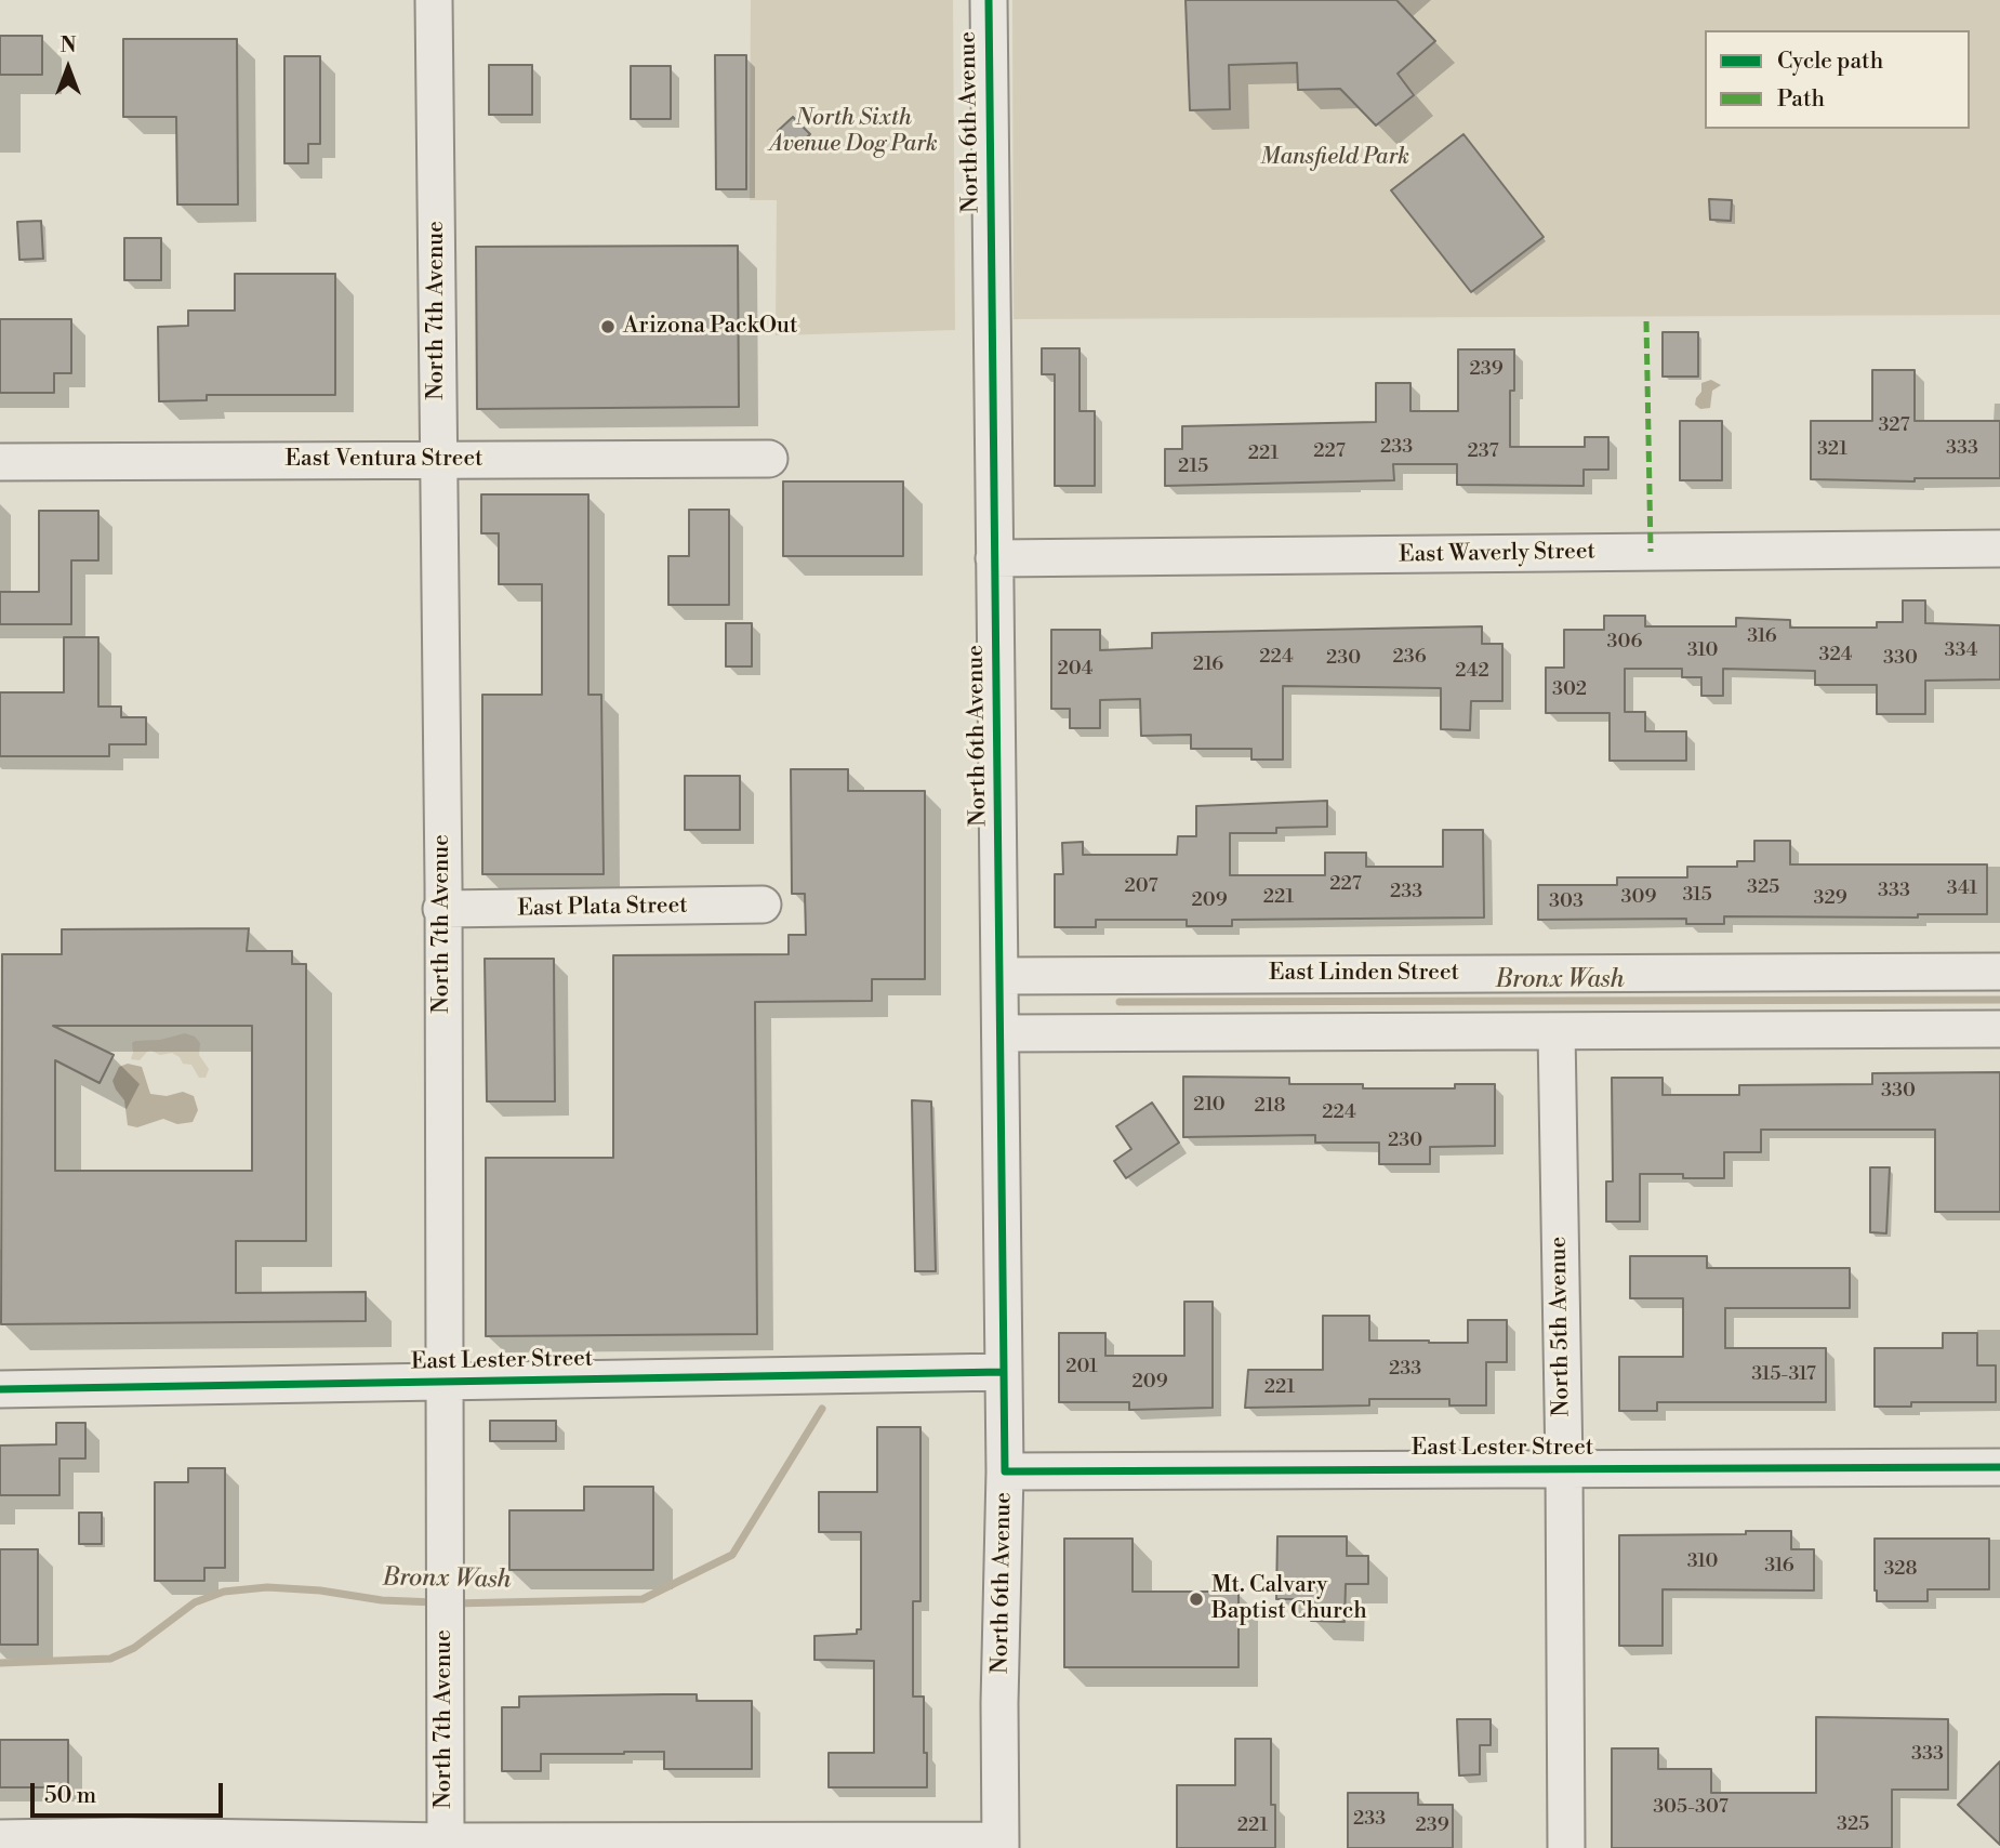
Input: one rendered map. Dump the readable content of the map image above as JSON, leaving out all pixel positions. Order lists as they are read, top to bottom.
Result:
{
  "streets": {
    "street": [
      "North 6th Avenue",
      "North 7th Avenue",
      "East Ventura Street",
      "East Waverly Street",
      "East Plata Street",
      "East Linden Street",
      "North 5th Avenue",
      "East Lester Street"
    ]
  },
  "crossings": [
    ["North 6th Avenue", "East Waverly Street"],
    ["North 6th Avenue", "East Linden Street"],
    ["North 6th Avenue", "East Lester Street"],
    ["North 7th Avenue", "East Ventura Street"],
    ["North 7th Avenue", "East Plata Street"],
    ["North 7th Avenue", "East Lester Street"],
    ["North 5th Avenue", "East Lester Street"]
  ],
  "water": ["Bronx Wash"],
  "parks": ["North Sixth Avenue Dog Park", "Mansfield Park"],
  "places": ["Arizona PackOut", "Mt. Calvary Baptist Church"],
  "house_numbers": [
    "239",
    "327",
    "233",
    "333",
    "321",
    "227",
    "237",
    "221",
    "215",
    "316",
    "306",
    "310",
    "334",
    "324",
    "224",
    "236",
    "230",
    "330",
    "216",
    "204",
    "242",
    "302",
    "227",
    "207",
    "325",
    "341",
    "333",
    "233",
    "315",
    "221",
    "309",
    "329",
    "209",
    "303",
    "330",
    "210",
    "218",
    "224",
    "230",
    "201",
    "233",
    "315-317",
    "209",
    "221",
    "310",
    "316",
    "328",
    "333",
    "305-307",
    "233",
    "325",
    "221",
    "239"
  ],
  "legend": ["Cycle path", "Path"],
  "scale_bar": "50 m",
  "north": "top"
}
